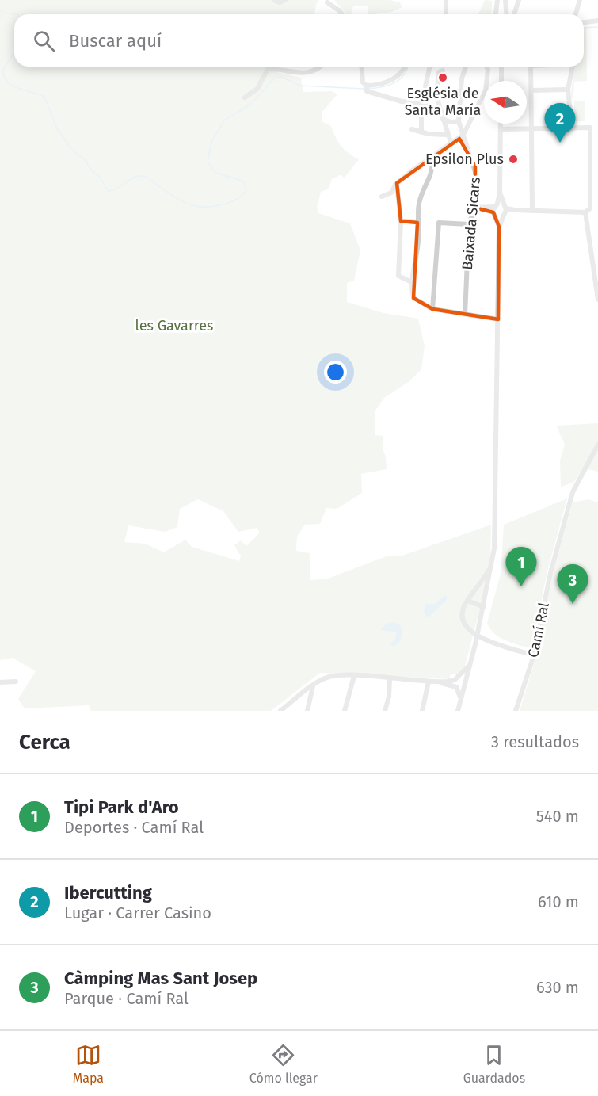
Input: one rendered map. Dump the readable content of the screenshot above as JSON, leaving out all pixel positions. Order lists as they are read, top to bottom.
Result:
{
  "streets": {
    "street": ["Baixada Sicars", "Camí Ral"]
  },
  "parks": ["les Gavarres"],
  "places": ["Església de Santa María", "Epsilon Plus"],
  "north": "left",
  "page": {
    "search": "Buscar aquí",
    "pins": ["2", "1", "3"],
    "heading": ["Cerca", "3 resultados"],
    "list": [
      {
        "mark": "1",
        "name": "Tipi Park d'Aro",
        "note": "Deportes · Camí Ral",
        "value": "540 m"
      },
      {
        "mark": "2",
        "name": "Ibercutting",
        "note": "Lugar · Carrer Casino",
        "value": "610 m"
      },
      {
        "mark": "3",
        "name": "Càmping Mas Sant Josep",
        "note": "Parque · Camí Ral",
        "value": "630 m"
      }
    ],
    "nav": ["Mapa", "Cómo llegar", "Guardados"]
  }
}
